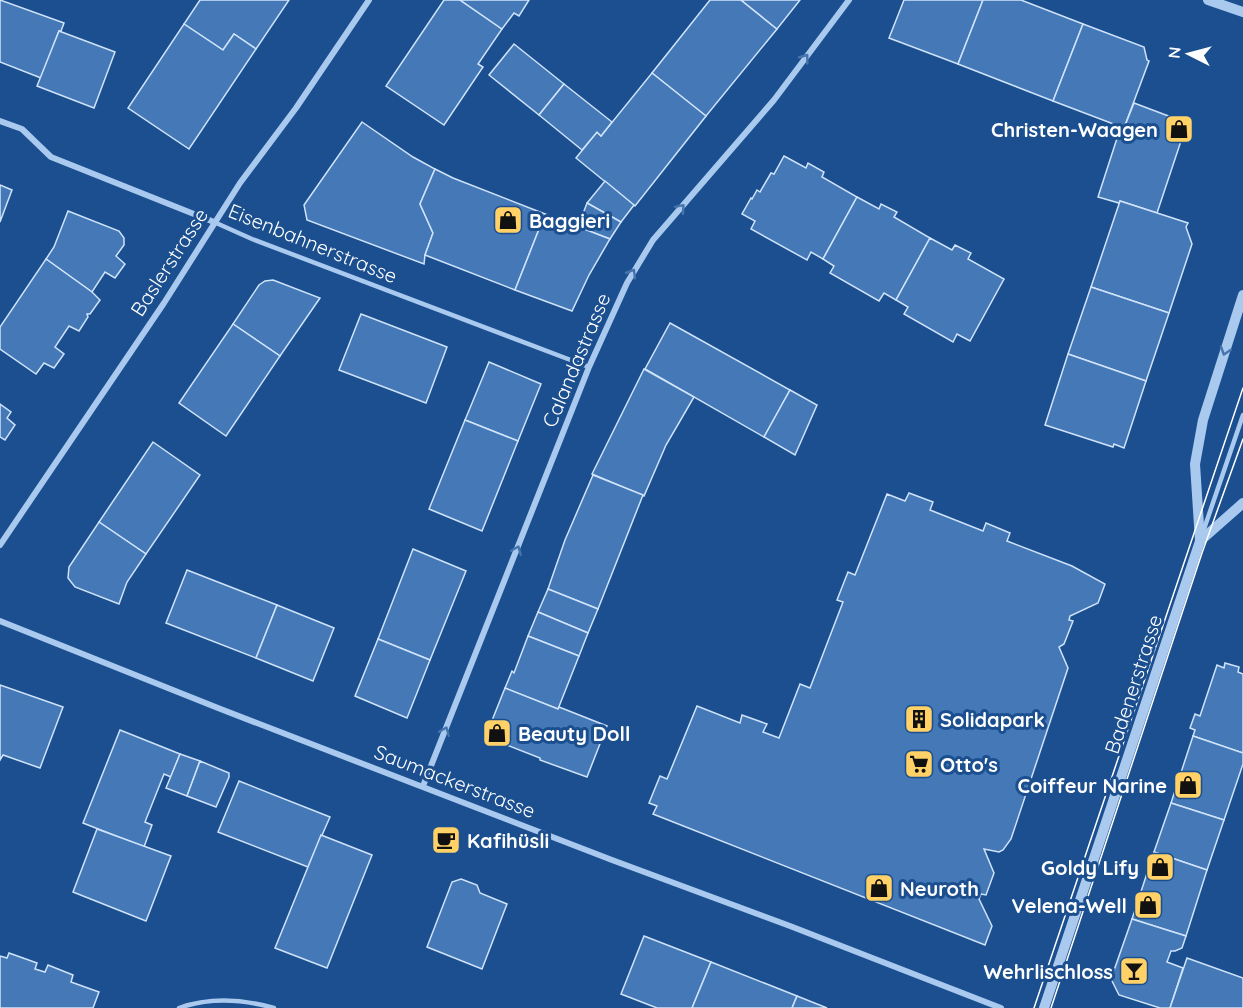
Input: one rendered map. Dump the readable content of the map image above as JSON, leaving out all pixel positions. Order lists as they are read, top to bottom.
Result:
{
  "streets": {
    "street": [
      "Eisenbahnerstrasse",
      "Baslerstrasse",
      "Calandastrasse",
      "Badenerstrasse",
      "Saumackerstrasse"
    ]
  },
  "crossings": [
    ["Eisenbahnerstrasse", "Baslerstrasse"],
    ["Eisenbahnerstrasse", "Calandastrasse"],
    ["Calandastrasse", "Saumackerstrasse"]
  ],
  "one_way": ["Calandastrasse"],
  "places": {
    "shop": [
      "Christen-Waagen",
      "Baggieri",
      "Beauty Doll",
      "Coiffeur Narine",
      "Goldy Lify",
      "Neuroth",
      "Velena-Well"
    ],
    "building": ["Solidapark"],
    "supermarket": ["Otto's"],
    "cafe": ["Kafihüsli"],
    "bar": ["Wehrlischloss"]
  },
  "north": "left"
}
